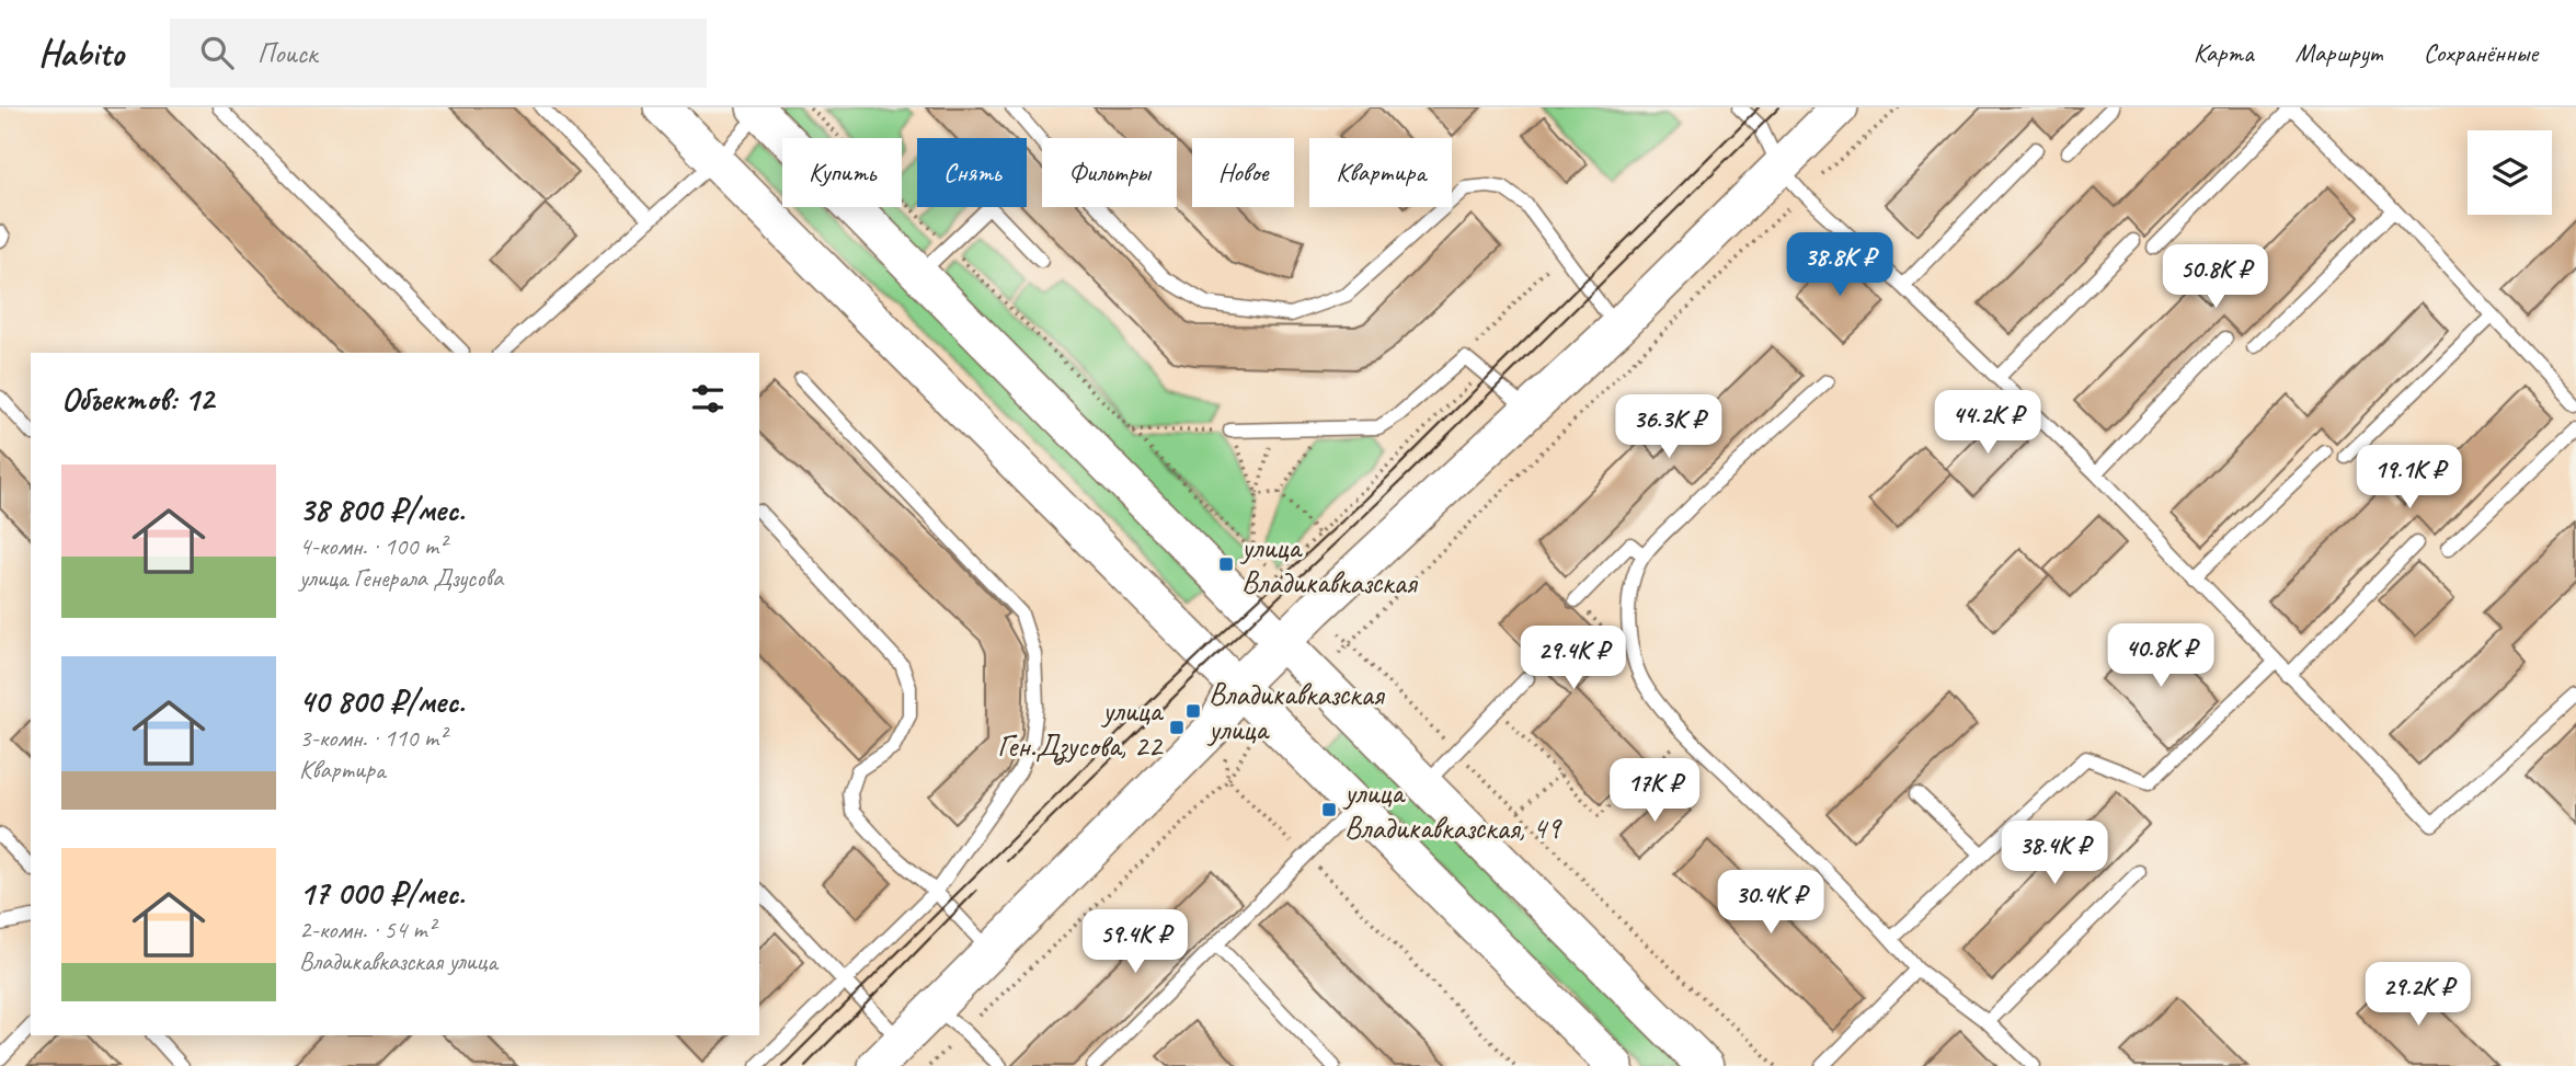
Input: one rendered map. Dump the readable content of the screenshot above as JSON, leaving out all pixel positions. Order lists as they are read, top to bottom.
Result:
{
  "places": {
    "transit": [
      "улица Владикавказская",
      "Владикавказская улица",
      "улица Ген.Дзусова, 22",
      "улица Владикавказская, 49"
    ]
  },
  "page": {
    "header": "Habito",
    "search": "Поиск",
    "nav": ["Карта", "Маршрут", "Сохранённые"],
    "chip": [
      "Купить",
      "Снять",
      "Фильтры",
      "Новое",
      "Квартира"
    ],
    "price": [
      "38.8K ₽",
      "50.8K ₽",
      "44.2K ₽",
      "36.3K ₽",
      "19.1K ₽",
      "40.8K ₽",
      "29.4K ₽",
      "17K ₽",
      "38.4K ₽",
      "30.4K ₽",
      "59.4K ₽",
      "29.2K ₽"
    ],
    "heading": "Объектов: 12",
    "list": [
      {
        "name": "38 800 ₽/мес.",
        "note": "4-комн. · 100 m² · улица Генерала Дзусова"
      },
      {
        "name": "40 800 ₽/мес.",
        "note": "3-комн. · 110 m² · Квартира"
      },
      {
        "name": "17 000 ₽/мес.",
        "note": "2-комн. · 54 m² · Владикавказская улица"
      }
    ]
  }
}
